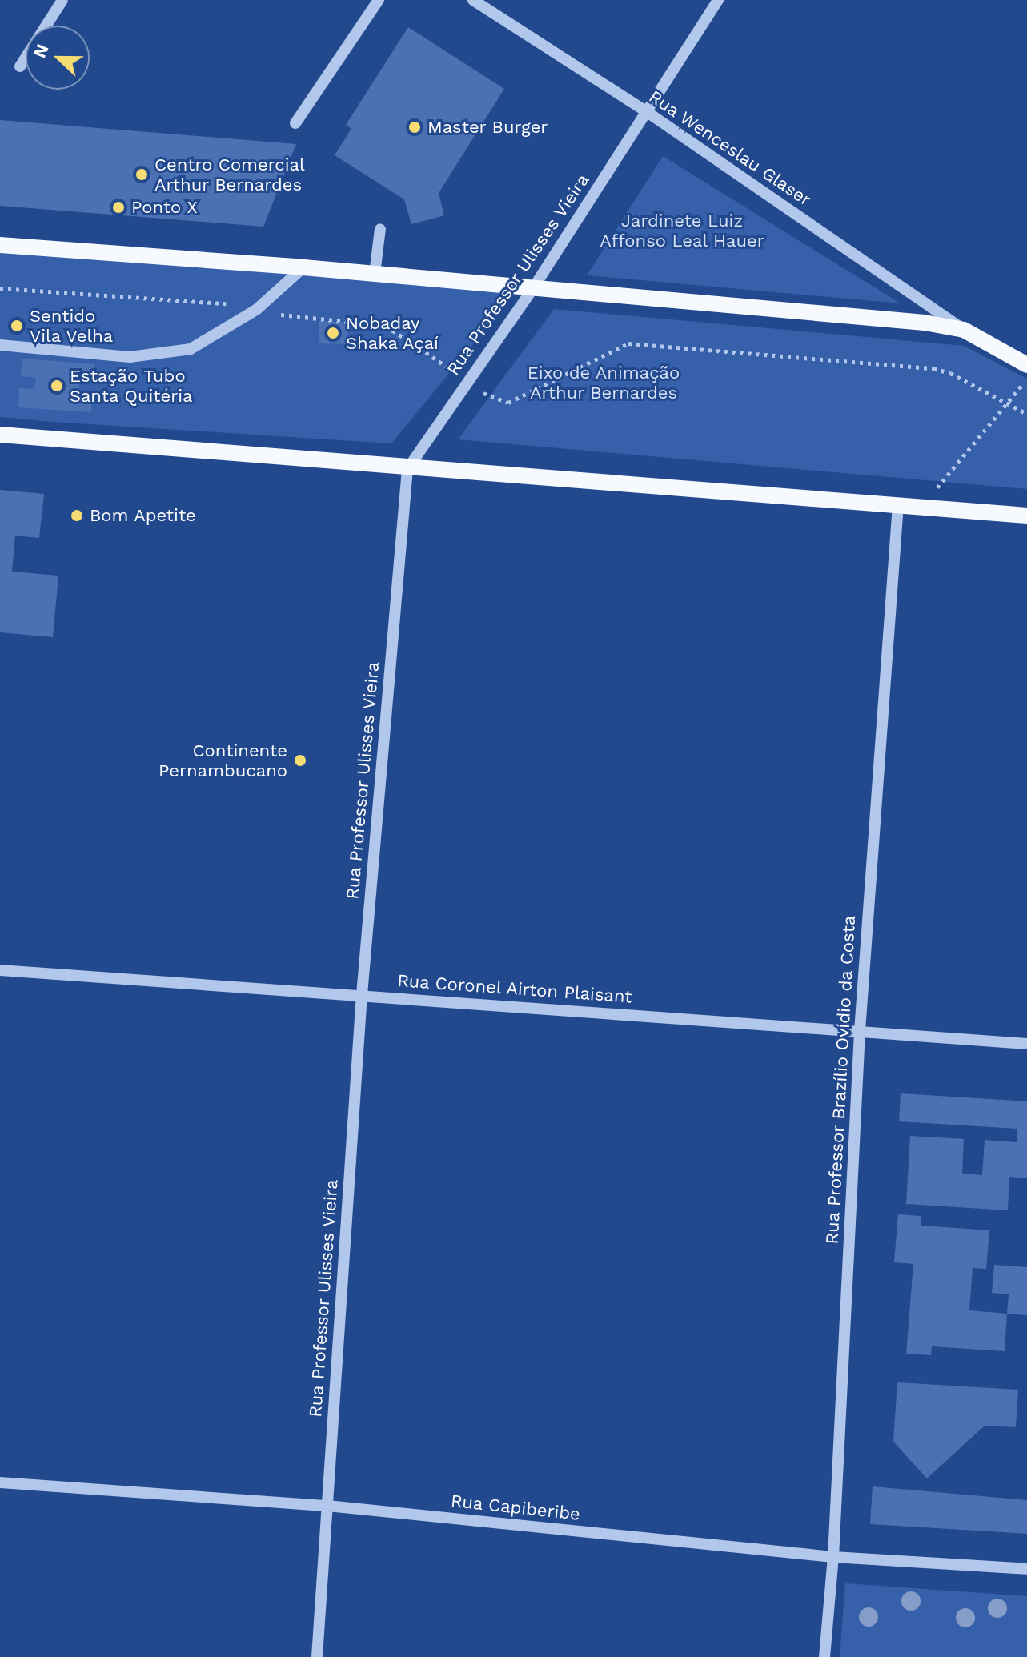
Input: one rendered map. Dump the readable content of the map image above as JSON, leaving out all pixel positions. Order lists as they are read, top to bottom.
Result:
{
  "streets": {
    "street": [
      "Rua Wenceslau Glaser",
      "Rua Professor Ulisses Vieira",
      "Rua Coronel Airton Plaisant",
      "Rua Professor Brazílio Ovídio da Costa",
      "Rua Capiberibe"
    ]
  },
  "crossings": [
    ["Rua Wenceslau Glaser", "Rua Professor Ulisses Vieira"],
    ["Rua Professor Ulisses Vieira", "Rua Coronel Airton Plaisant"],
    ["Rua Professor Ulisses Vieira", "Rua Capiberibe"],
    ["Rua Coronel Airton Plaisant", "Rua Professor Brazílio Ovídio da Costa"],
    ["Rua Professor Brazílio Ovídio da Costa", "Rua Capiberibe"]
  ],
  "parks": ["Jardinete Luiz Affonso Leal Hauer", "Eixo de Animação Arthur Bernardes"],
  "places": [
    "Master Burger",
    "Centro Comercial Arthur Bernardes",
    "Ponto X",
    "Sentido Vila Velha",
    "Nobaday Shaka Açaí",
    "Estação Tubo Santa Quitéria",
    "Bom Apetite",
    "Continente Pernambucano"
  ],
  "north": "left"
}
